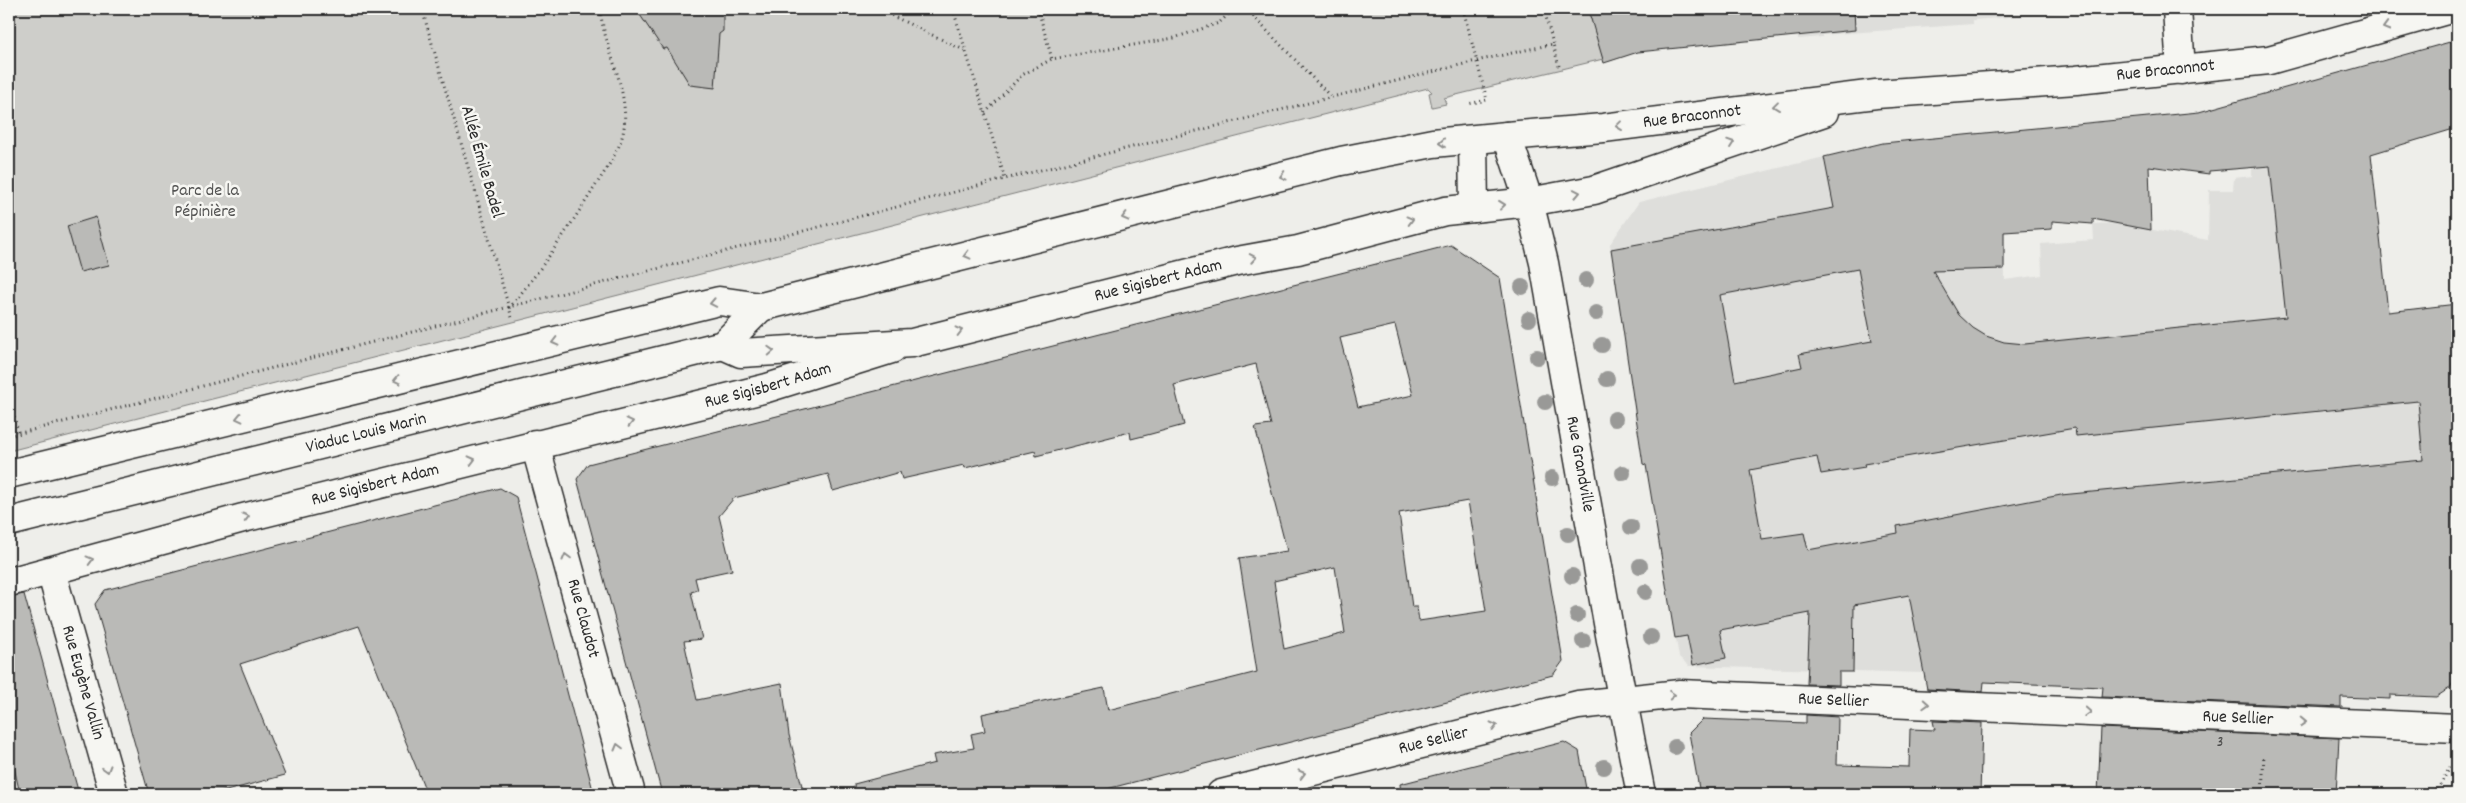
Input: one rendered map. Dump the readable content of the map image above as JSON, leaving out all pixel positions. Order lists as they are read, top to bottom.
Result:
{
  "streets": {
    "street": [
      "Rue Braconnot",
      "Rue Sigisbert Adam",
      "Viaduc Louis Marin",
      "Rue Grandville",
      "Rue Claudot",
      "Rue Eugène Vallin",
      "Rue Sellier"
    ],
    "path": ["Allée Émile Badel"]
  },
  "crossings": [
    ["Rue Braconnot", "Rue Sigisbert Adam"],
    ["Rue Braconnot", "Rue Grandville"],
    ["Rue Sigisbert Adam", "Rue Grandville"],
    ["Rue Sigisbert Adam", "Rue Claudot"],
    ["Rue Sigisbert Adam", "Rue Eugène Vallin"],
    ["Rue Grandville", "Rue Sellier"]
  ],
  "one_way": ["Rue Claudot", "Rue Eugène Vallin", "Rue Sellier"],
  "parks": ["Parc de la Pépinière"],
  "house_numbers": ["3"]
}
